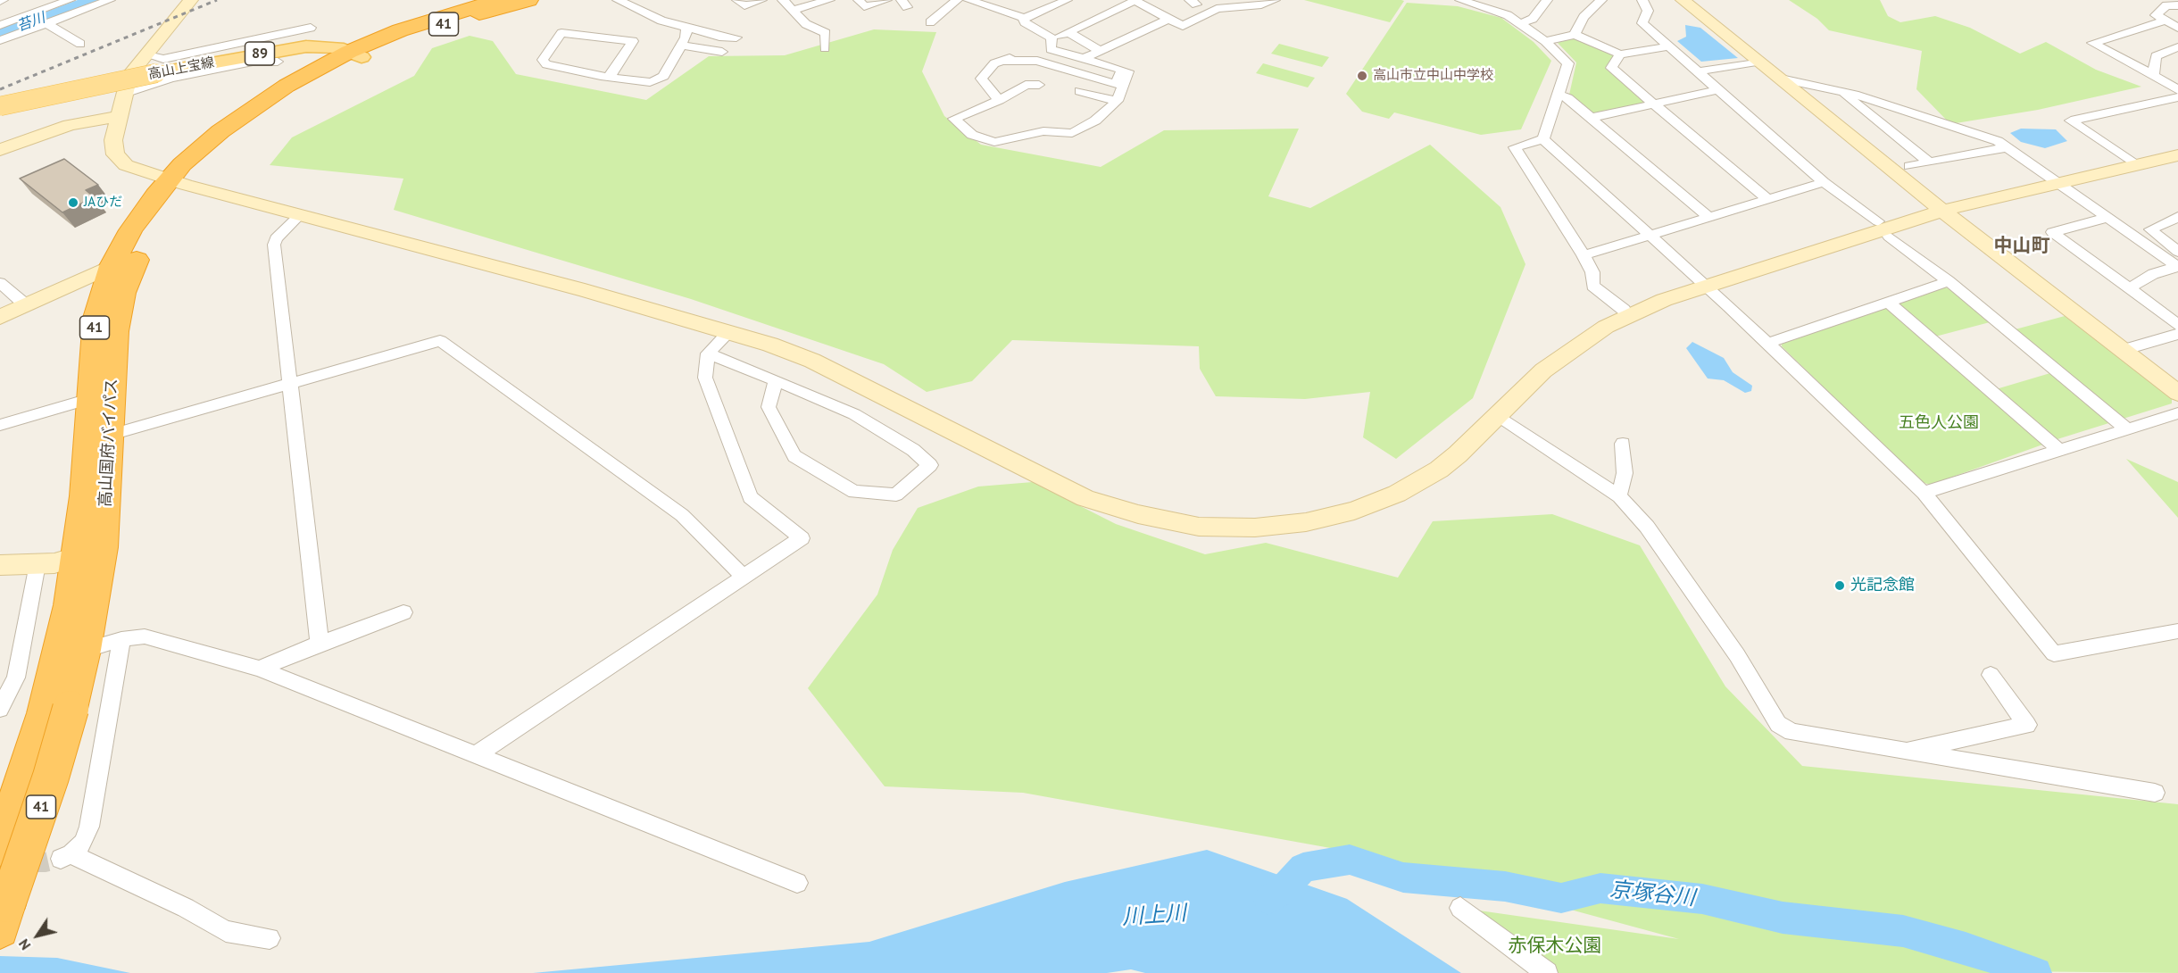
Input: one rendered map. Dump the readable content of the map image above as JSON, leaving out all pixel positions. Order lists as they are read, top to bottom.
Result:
{
  "streets": {
    "highway": ["41", "高山国府バイパス"],
    "main road": ["89", "高山上宝線"]
  },
  "crossings": [
    ["41", "高山上宝線"],
    ["41", "高山国府バイパス"],
    ["高山上宝線", "高山国府バイパス"]
  ],
  "districts": ["中山町"],
  "water": ["苔川", "京塚谷川", "川上川"],
  "parks": ["五色人公園", "赤保木公園"],
  "places": ["高山市立中山中学校", "JAひだ", "光記念館"],
  "north": "bottom left"
}
